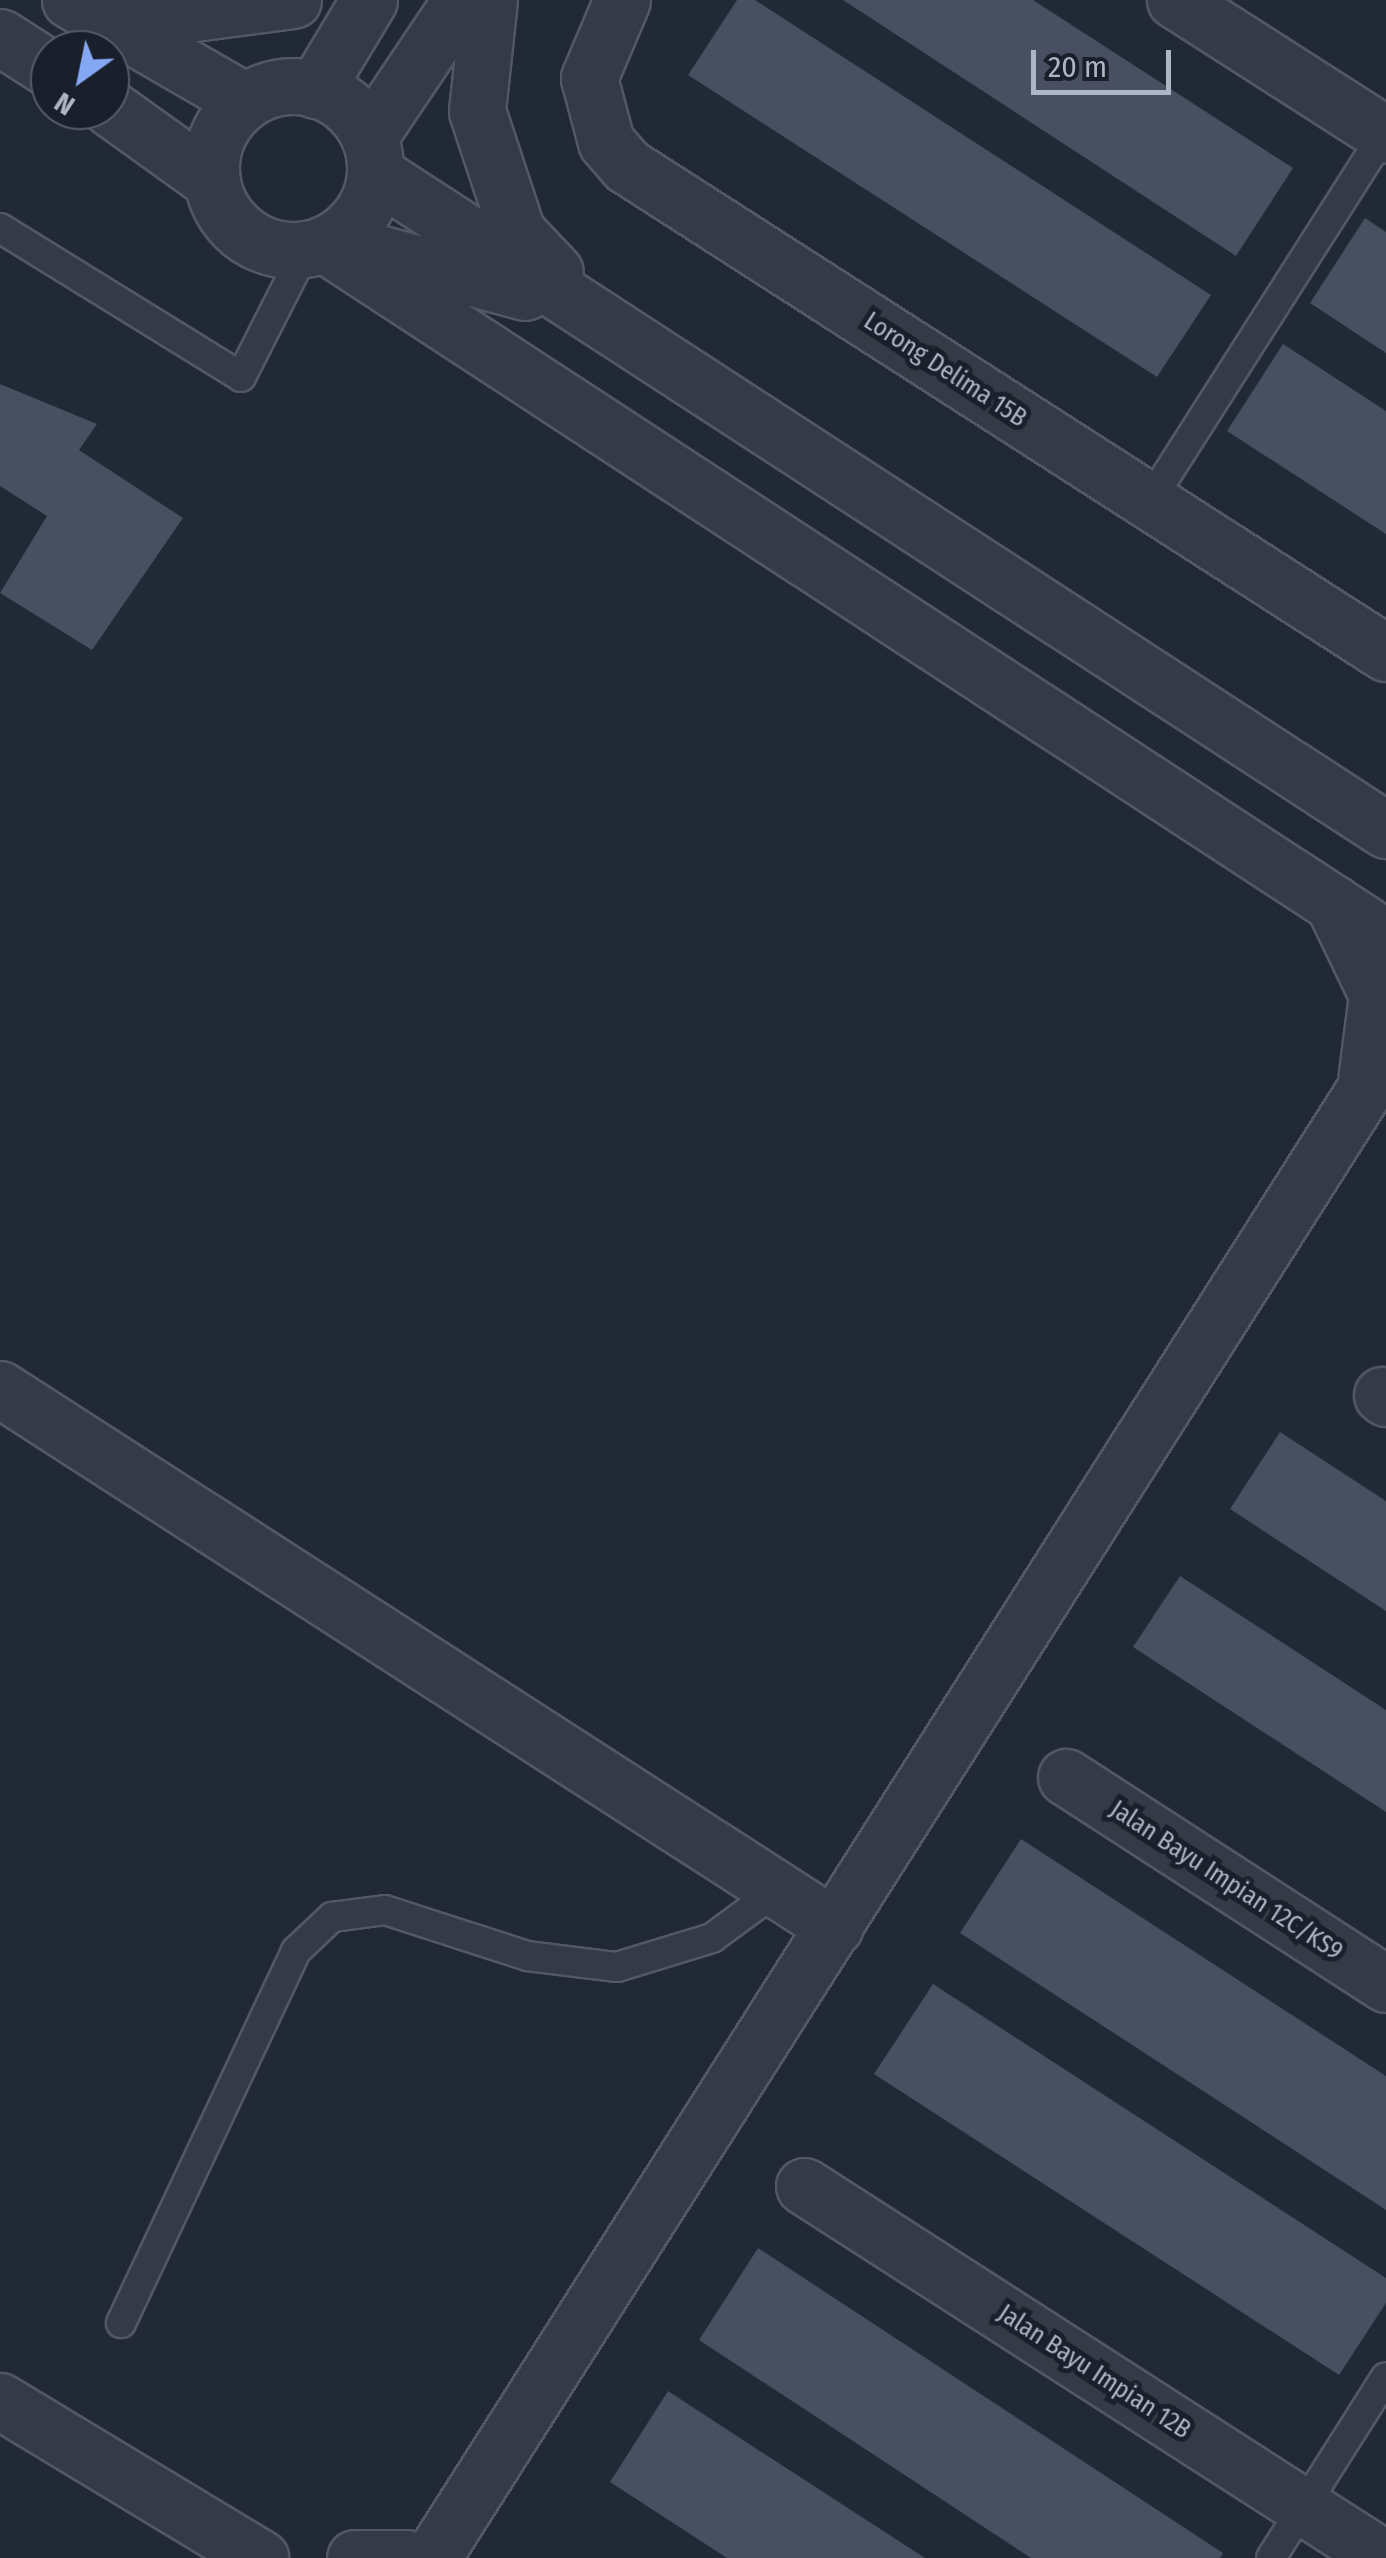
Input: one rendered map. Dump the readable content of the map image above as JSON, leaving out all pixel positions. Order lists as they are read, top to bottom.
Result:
{
  "streets": {
    "street": ["Lorong Delima 15B", "Jalan Bayu Impian 12C/KS9", "Jalan Bayu Impian 12B"]
  },
  "scale_bar": "20 m",
  "north": "bottom left"
}
